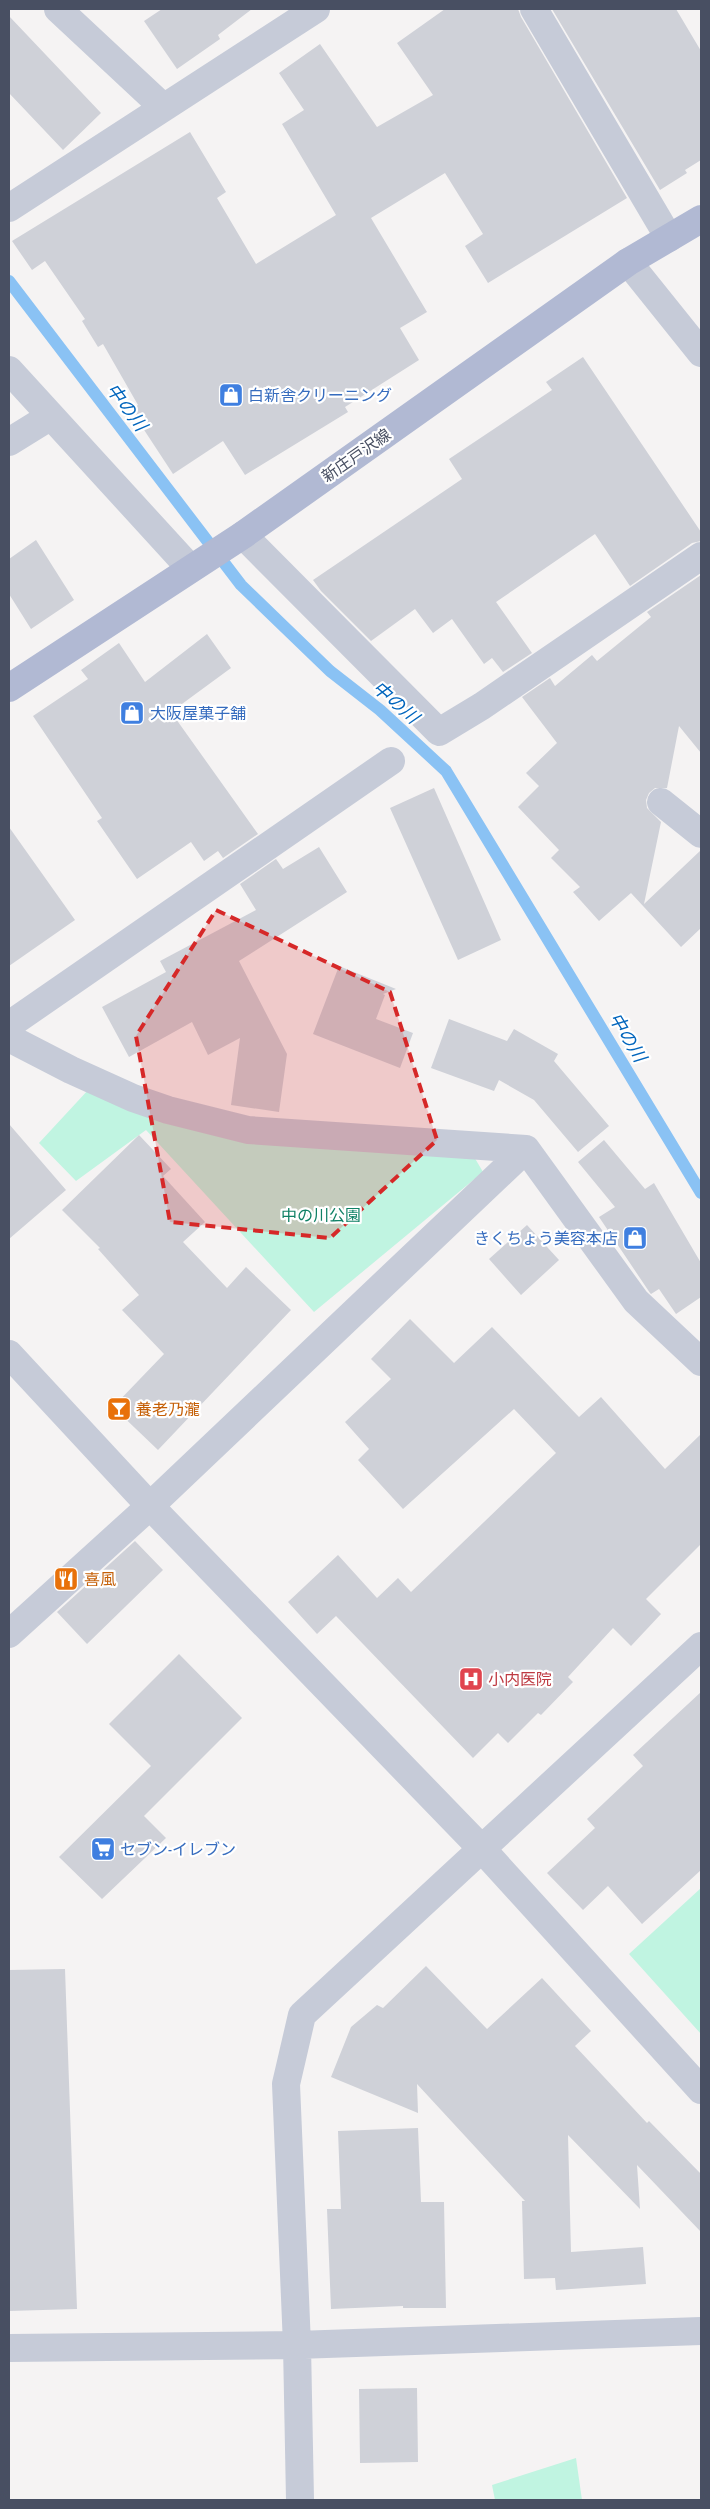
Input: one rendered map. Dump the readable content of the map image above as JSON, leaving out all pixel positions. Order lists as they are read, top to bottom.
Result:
{
  "streets": {
    "main road": ["新庄戸沢線"]
  },
  "water": ["中の川"],
  "parks": ["中の川公園"],
  "places": {
    "shop": ["白新舎クリーニング", "大阪屋菓子舗", "きくちょう美容本店"],
    "bar": ["養老乃瀧"],
    "restaurant": ["喜風"],
    "hospital": ["小内医院"],
    "supermarket": ["セブン-イレブン"]
  }
}
